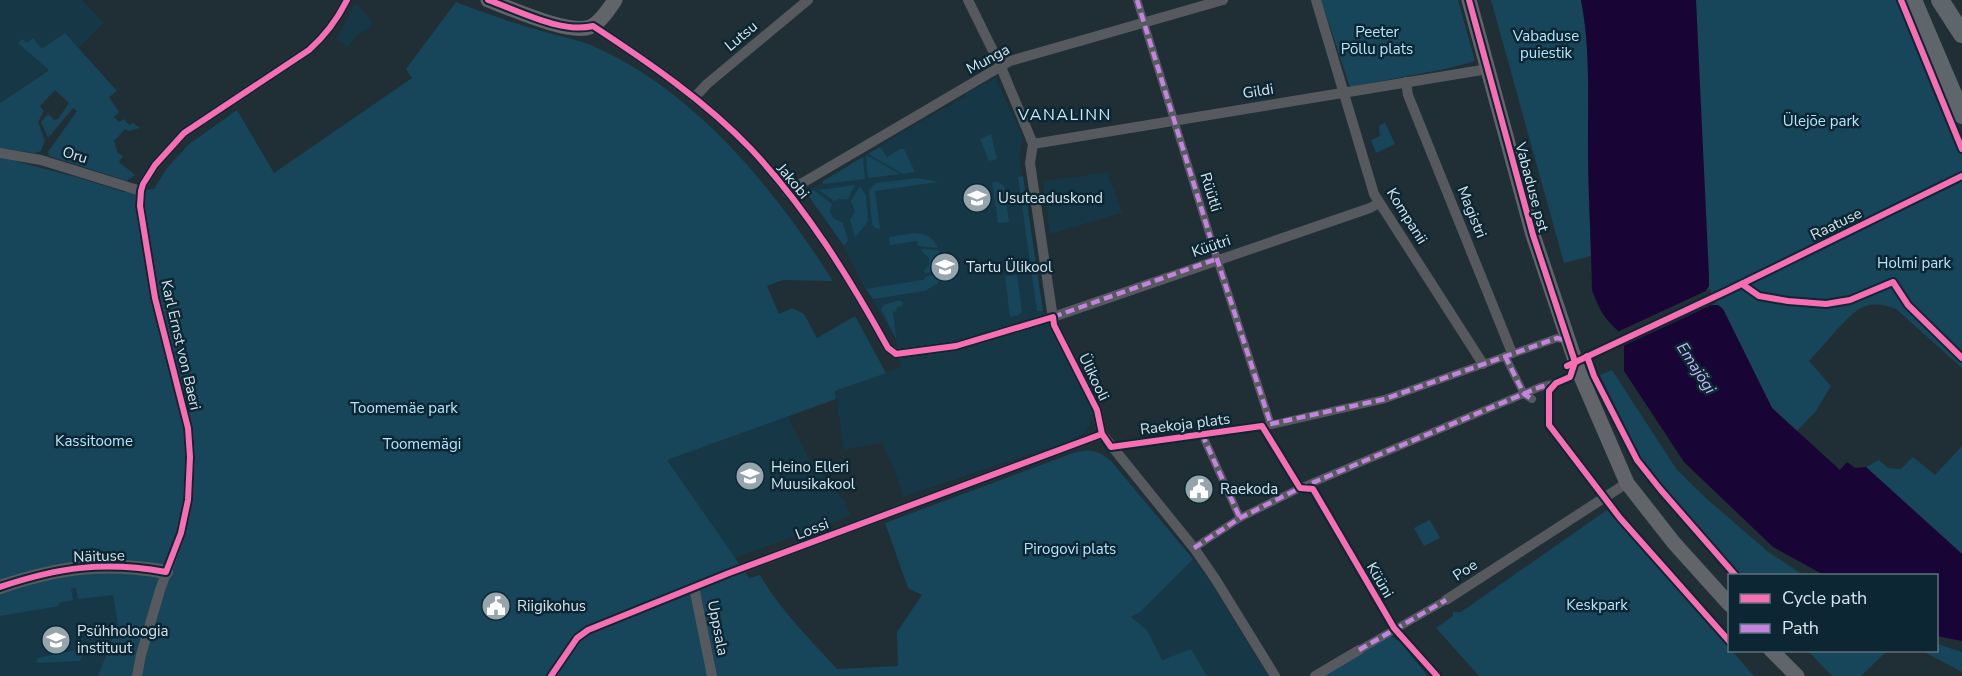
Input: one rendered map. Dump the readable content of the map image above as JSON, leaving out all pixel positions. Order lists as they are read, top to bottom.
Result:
{
  "streets": {
    "main road": ["Vabaduse pst"],
    "street": [
      "Lutsu",
      "Munga",
      "Gildi",
      "Oru",
      "Jakobi",
      "Rüütli",
      "Magistri",
      "Kompanii",
      "Raatuse",
      "Küütri",
      "Karl Ernst von Baeri",
      "Ülikooli",
      "Raekoja plats",
      "Lossi",
      "Näituse",
      "Poe",
      "Küüni",
      "Uppsala"
    ]
  },
  "crossings": [
    ["Lutsu", "Jakobi"],
    ["Munga", "Jakobi"],
    ["Munga", "Rüütli"],
    ["Munga", "Ülikooli"],
    ["Gildi", "Vabaduse pst"],
    ["Gildi", "Rüütli"],
    ["Gildi", "Magistri"],
    ["Gildi", "Kompanii"],
    ["Gildi", "Ülikooli"],
    ["Oru", "Karl Ernst von Baeri"],
    ["Jakobi", "Küütri"],
    ["Jakobi", "Ülikooli"],
    ["Vabaduse pst", "Raatuse"],
    ["Vabaduse pst", "Raekoja plats"],
    ["Vabaduse pst", "Poe"],
    ["Rüütli", "Küütri"],
    ["Rüütli", "Raekoja plats"],
    ["Magistri", "Raekoja plats"],
    ["Kompanii", "Küütri"],
    ["Kompanii", "Raekoja plats"],
    ["Küütri", "Ülikooli"],
    ["Karl Ernst von Baeri", "Näituse"],
    ["Ülikooli", "Raekoja plats"],
    ["Ülikooli", "Lossi"],
    ["Lossi", "Uppsala"],
    ["Poe", "Küüni"]
  ],
  "districts": ["VANALINN"],
  "water": ["Emajõgi"],
  "parks": [
    "Peeter Põllu plats",
    "Vabaduse puiestik",
    "Ülejõe park",
    "Holmi park",
    "Toomemäe park",
    "Kassitoome",
    "Toomemägi",
    "Pirogovi plats",
    "Keskpark"
  ],
  "places": {
    "school or university": [
      "Usuteaduskond",
      "Tartu Ülikool",
      "Heino Elleri Muusikakool",
      "Psühholoogia instituut"
    ],
    "public building": ["Raekoda", "Riigikohus"]
  },
  "legend": ["Cycle path", "Path"]
}
